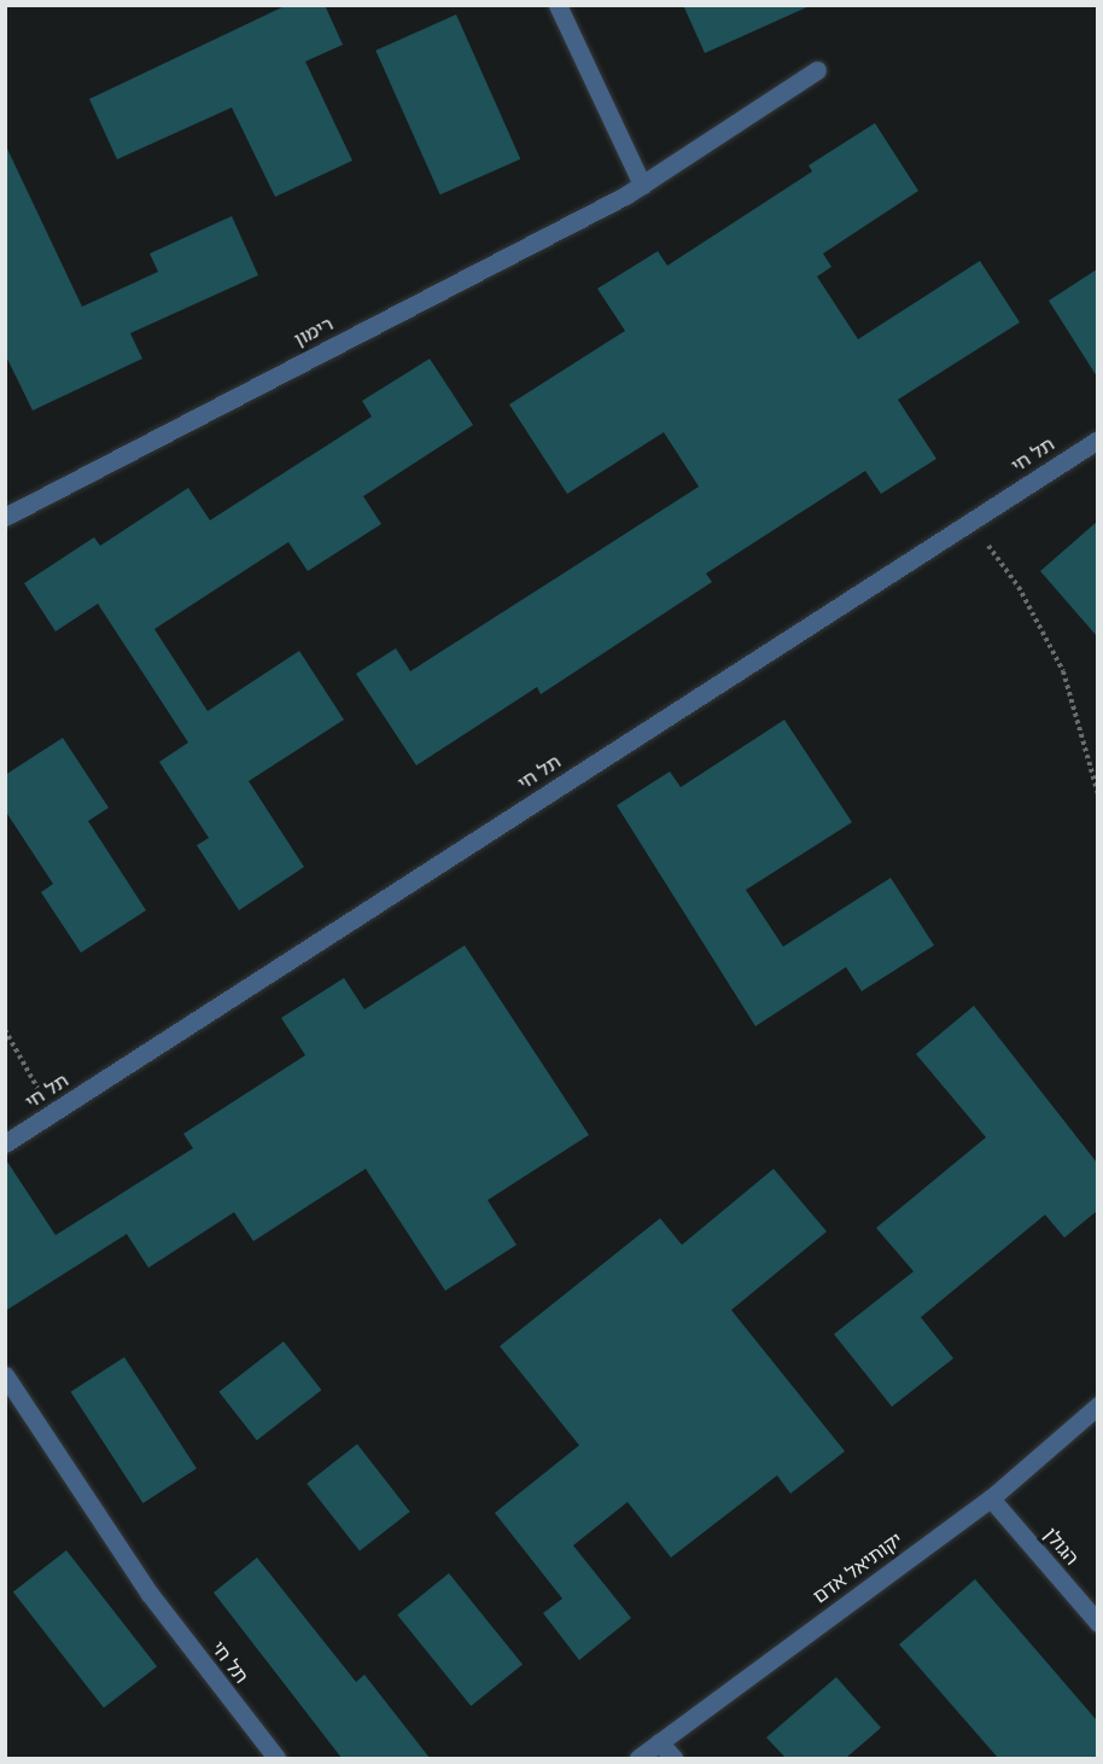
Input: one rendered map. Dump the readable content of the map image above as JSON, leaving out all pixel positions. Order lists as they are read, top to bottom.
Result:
{
  "streets": {
    "street": [
      "רימון",
      "תל חי",
      "הגולן",
      "יקותיאל אדם"
    ]
  },
  "crossings": [
    ["הגולן", "יקותיאל אדם"]
  ]
}
